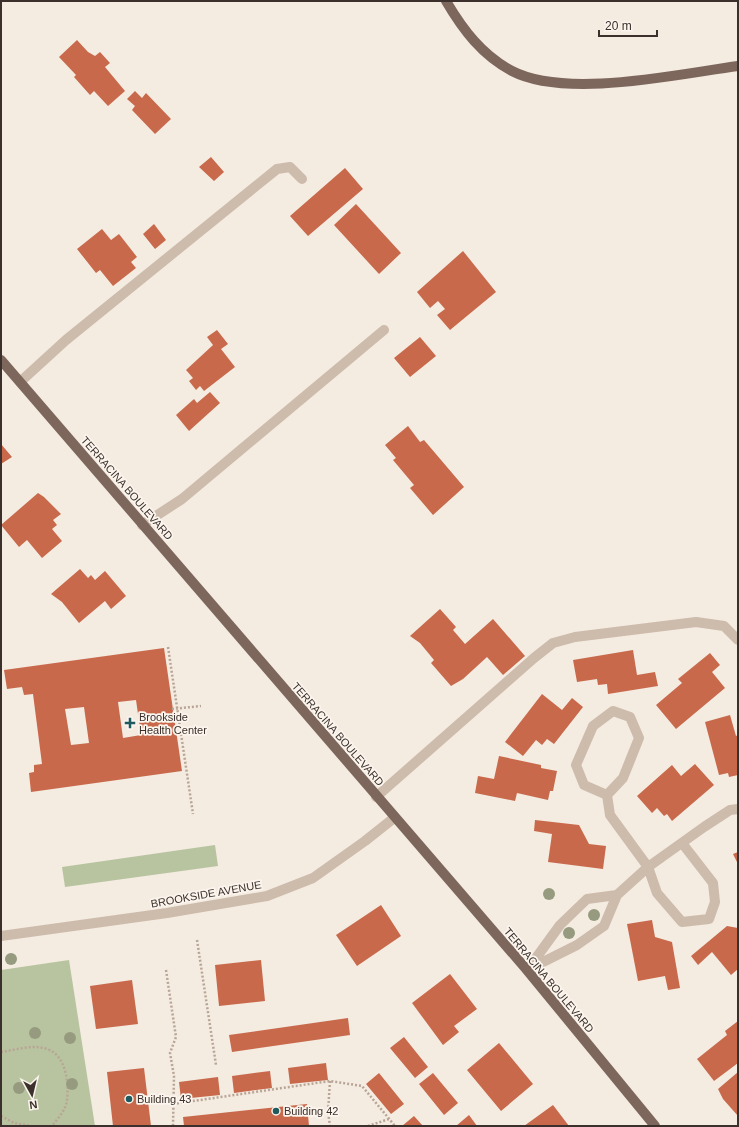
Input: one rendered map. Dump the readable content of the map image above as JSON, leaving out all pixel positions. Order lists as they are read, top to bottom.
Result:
{
  "streets": {
    "main road": ["TERRACINA BOULEVARD"],
    "street": ["BROOKSIDE AVENUE"]
  },
  "crossings": [
    ["TERRACINA BOULEVARD", "BROOKSIDE AVENUE"]
  ],
  "places": {
    "health": ["Brookside Health Center"],
    "other": ["Building 43", "Building 42"]
  },
  "scale_bar": "20 m",
  "north": "bottom"
}
